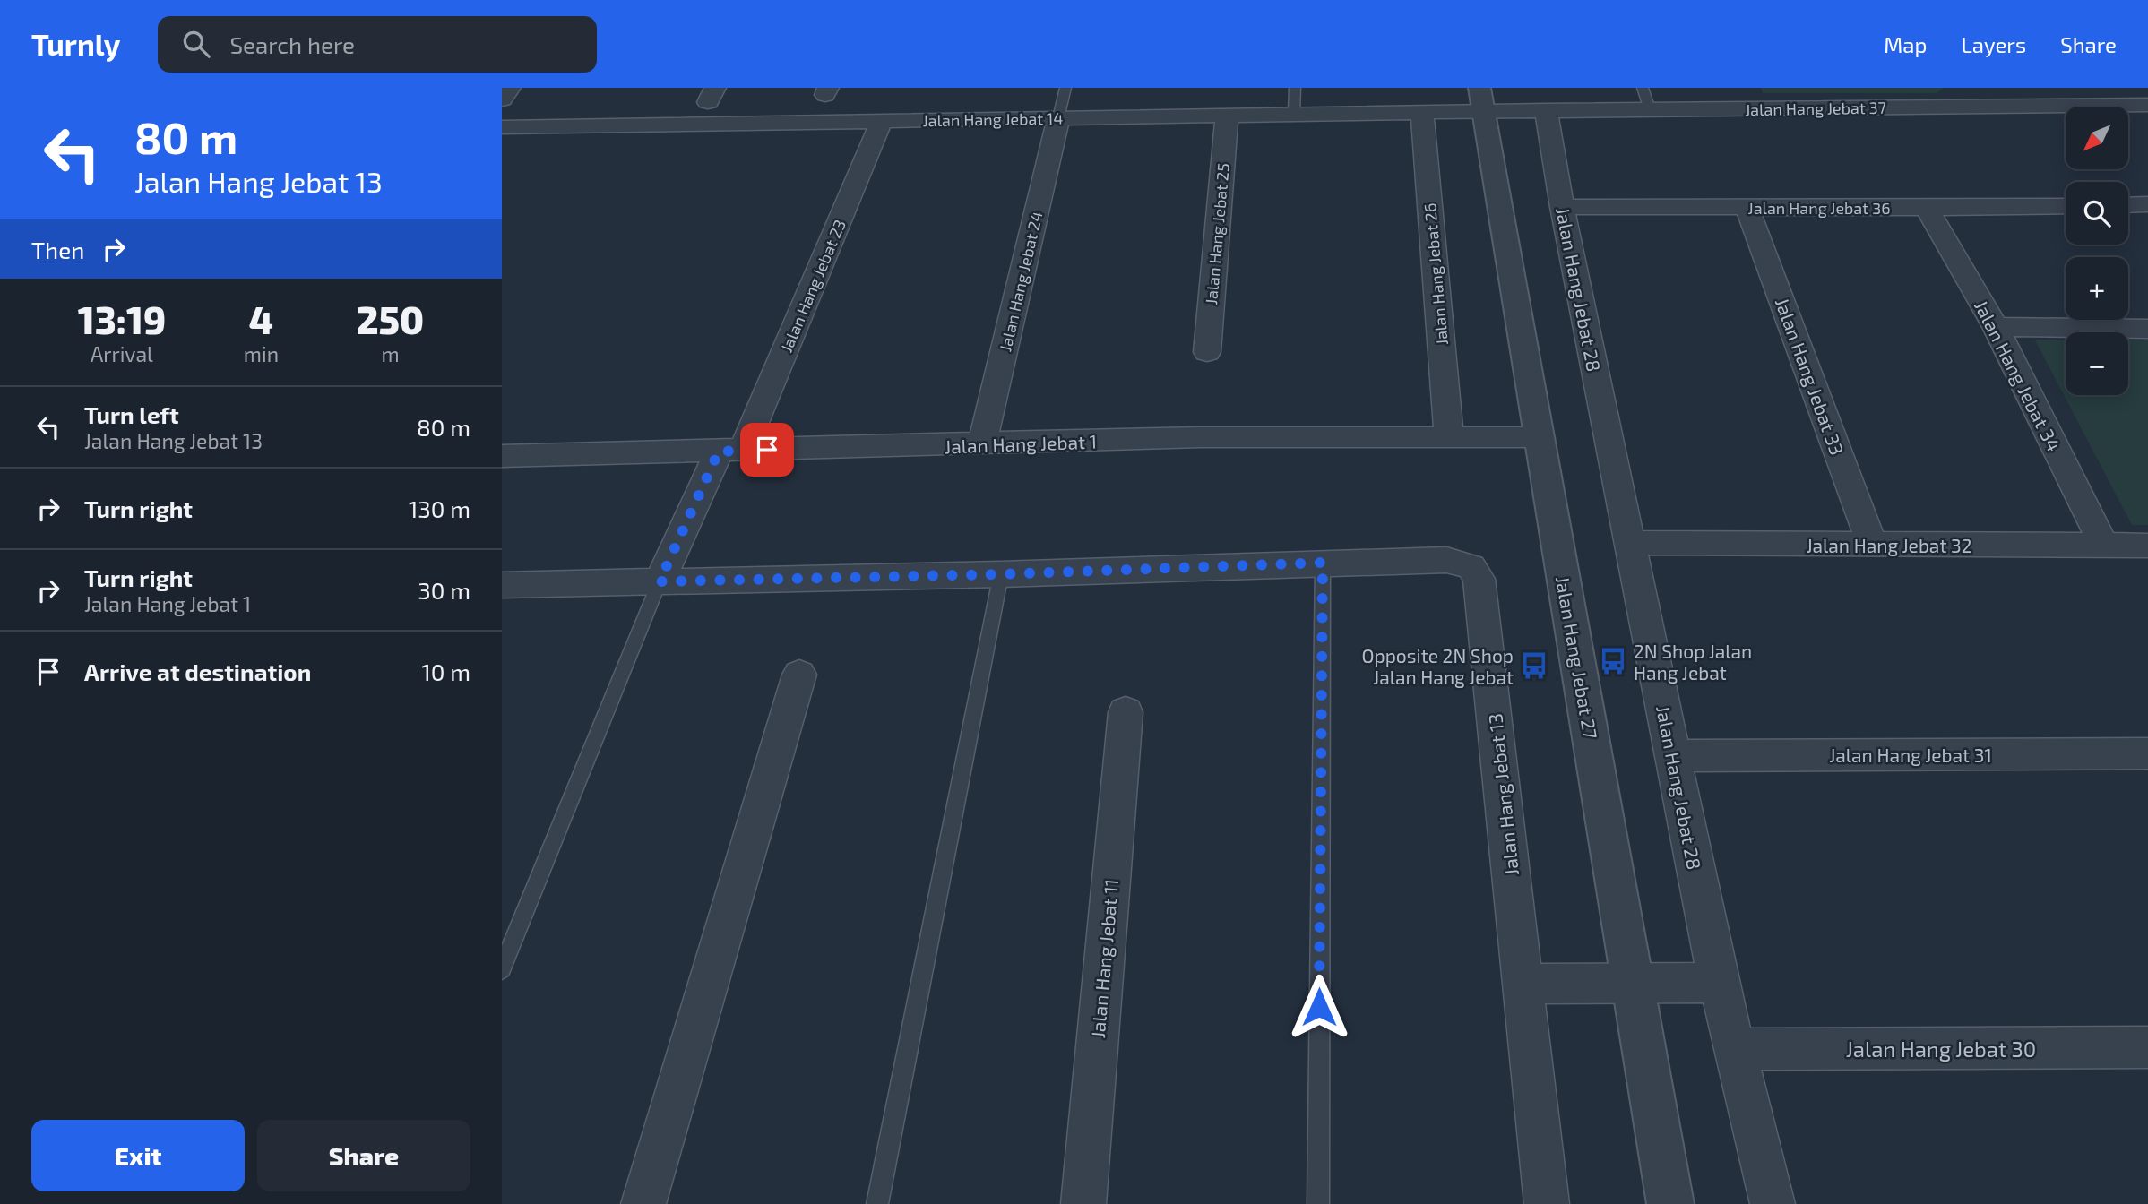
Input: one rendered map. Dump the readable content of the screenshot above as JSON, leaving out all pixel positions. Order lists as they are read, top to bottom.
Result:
{
  "streets": {
    "street": [
      "Jalan Hang Jebat 37",
      "Jalan Hang Jebat 14",
      "Jalan Hang Jebat 36",
      "Jalan Hang Jebat 25",
      "Jalan Hang Jebat 26",
      "Jalan Hang Jebat 24",
      "Jalan Hang Jebat 23",
      "Jalan Hang Jebat 28",
      "Jalan Hang Jebat 34",
      "Jalan Hang Jebat 33",
      "Jalan Hang Jebat 1",
      "Jalan Hang Jebat 32",
      "Jalan Hang Jebat 27",
      "Jalan Hang Jebat 31",
      "Jalan Hang Jebat 13",
      "Jalan Hang Jebat 11",
      "Jalan Hang Jebat 30"
    ]
  },
  "crossings": [
    ["Jalan Hang Jebat 37", "Jalan Hang Jebat 14"],
    ["Jalan Hang Jebat 37", "Jalan Hang Jebat 28"],
    ["Jalan Hang Jebat 37", "Jalan Hang Jebat 27"],
    ["Jalan Hang Jebat 14", "Jalan Hang Jebat 25"],
    ["Jalan Hang Jebat 14", "Jalan Hang Jebat 26"],
    ["Jalan Hang Jebat 14", "Jalan Hang Jebat 24"],
    ["Jalan Hang Jebat 14", "Jalan Hang Jebat 23"],
    ["Jalan Hang Jebat 14", "Jalan Hang Jebat 27"],
    ["Jalan Hang Jebat 36", "Jalan Hang Jebat 28"],
    ["Jalan Hang Jebat 36", "Jalan Hang Jebat 34"],
    ["Jalan Hang Jebat 36", "Jalan Hang Jebat 33"],
    ["Jalan Hang Jebat 26", "Jalan Hang Jebat 1"],
    ["Jalan Hang Jebat 24", "Jalan Hang Jebat 1"],
    ["Jalan Hang Jebat 23", "Jalan Hang Jebat 1"],
    ["Jalan Hang Jebat 23", "Jalan Hang Jebat 13"],
    ["Jalan Hang Jebat 28", "Jalan Hang Jebat 32"],
    ["Jalan Hang Jebat 28", "Jalan Hang Jebat 31"],
    ["Jalan Hang Jebat 28", "Jalan Hang Jebat 30"],
    ["Jalan Hang Jebat 34", "Jalan Hang Jebat 32"],
    ["Jalan Hang Jebat 33", "Jalan Hang Jebat 32"],
    ["Jalan Hang Jebat 1", "Jalan Hang Jebat 27"]
  ],
  "places": {
    "bus stop": ["2N Shop Jalan Hang Jebat", "Opposite 2N Shop Jalan Hang Jebat"]
  },
  "north": "bottom left",
  "page": {
    "header": "Turnly",
    "search": "Search here",
    "nav": ["Map", "Layers", "Share"],
    "turn": ["80 m", "Jalan Hang Jebat 13"],
    "map_buttons": ["+", "−"],
    "then": "Then",
    "eta": [
      "13:19",
      "Arrival",
      "4",
      "min",
      "250",
      "m"
    ],
    "list": [
      {
        "name": "Turn left",
        "note": "Jalan Hang Jebat 13",
        "value": "80 m"
      },
      {
        "name": "Turn right",
        "value": "130 m"
      },
      {
        "name": "Turn right",
        "note": "Jalan Hang Jebat 1",
        "value": "30 m"
      },
      {
        "name": "Arrive at destination",
        "value": "10 m"
      }
    ],
    "buttons": ["Exit", "Share"]
  }
}
